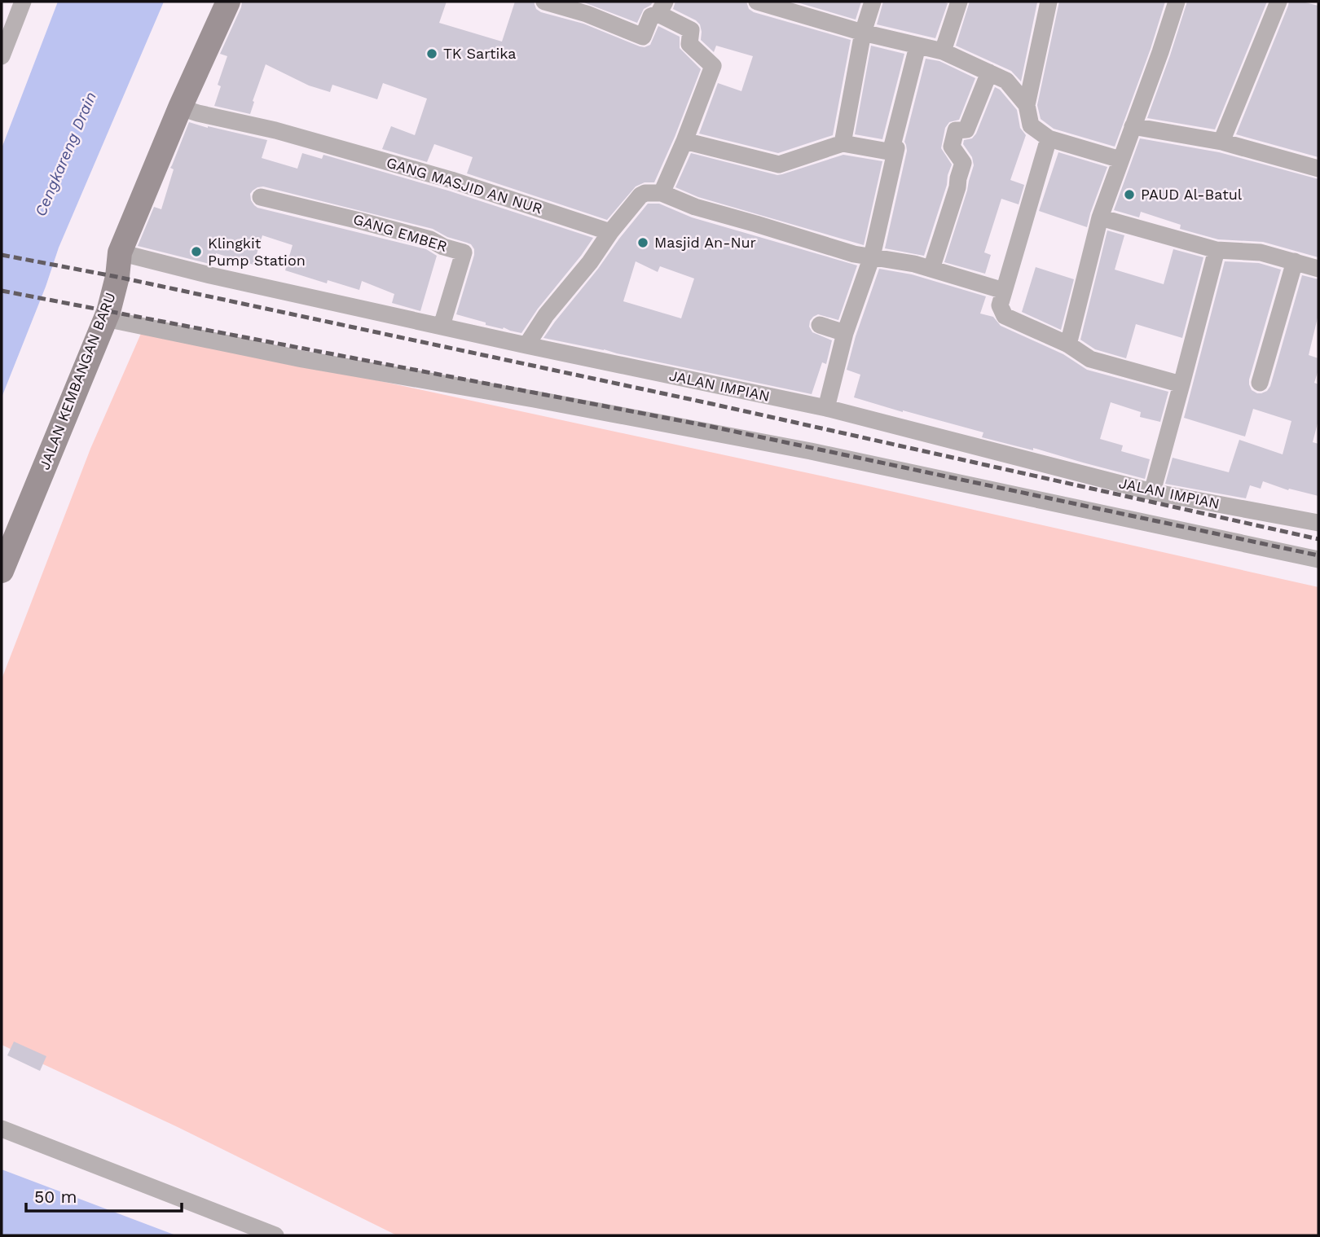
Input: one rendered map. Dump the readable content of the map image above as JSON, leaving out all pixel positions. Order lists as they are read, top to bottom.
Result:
{
  "streets": {
    "main road": ["JALAN KEMBANGAN BARU"],
    "street": ["GANG MASJID AN NUR", "GANG EMBER", "JALAN IMPIAN"]
  },
  "crossings": [
    ["GANG MASJID AN NUR", "JALAN KEMBANGAN BARU"],
    ["GANG EMBER", "JALAN IMPIAN"],
    ["JALAN KEMBANGAN BARU", "JALAN IMPIAN"]
  ],
  "water": ["Cengkareng Drain"],
  "places": [
    "TK Sartika",
    "PAUD Al-Batul",
    "Masjid An-Nur",
    "Klingkit Pump Station"
  ],
  "scale_bar": "50 m"
}
